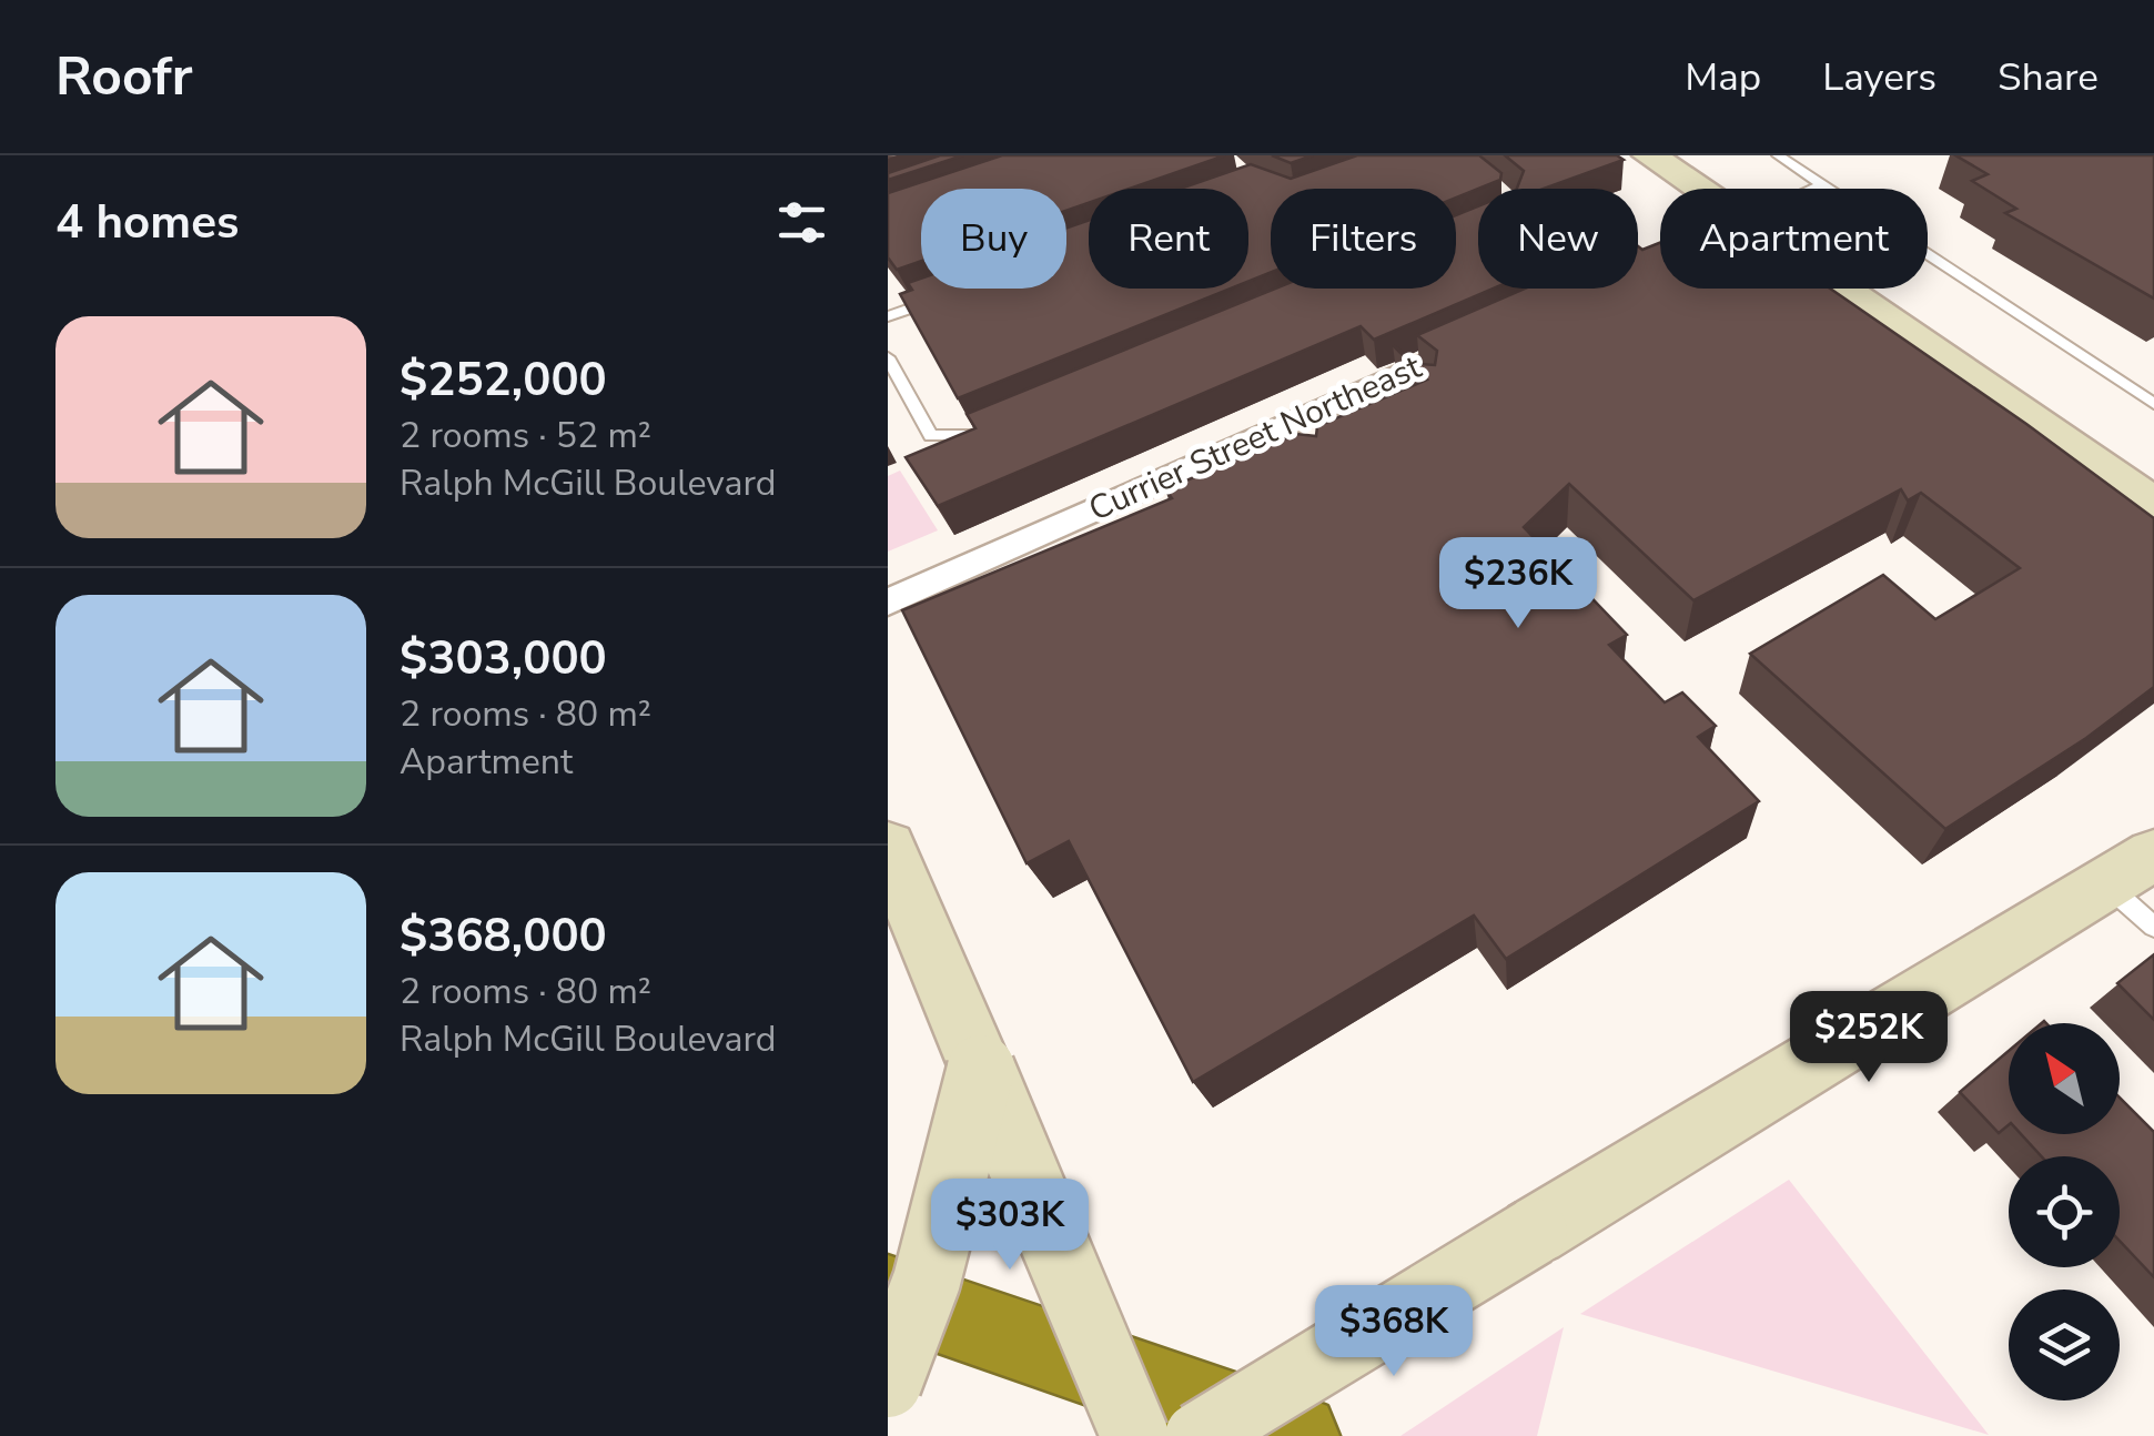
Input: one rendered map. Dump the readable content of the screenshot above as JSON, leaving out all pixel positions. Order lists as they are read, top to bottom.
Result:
{
  "streets": {
    "street": ["Currier Street Northeast"]
  },
  "north": "top left",
  "page": {
    "header": "Roofr",
    "nav": ["Map", "Layers", "Share"],
    "heading": "4 homes",
    "chip": [
      "Buy",
      "Rent",
      "Filters",
      "New",
      "Apartment"
    ],
    "list": [
      {
        "name": "$252,000",
        "note": "2 rooms · 52 m² · Ralph McGill Boulevard"
      },
      {
        "name": "$303,000",
        "note": "2 rooms · 80 m² · Apartment"
      },
      {
        "name": "$368,000",
        "note": "2 rooms · 80 m² · Ralph McGill Boulevard"
      }
    ],
    "price": [
      "$236K",
      "$252K",
      "$303K",
      "$368K"
    ]
  }
}
